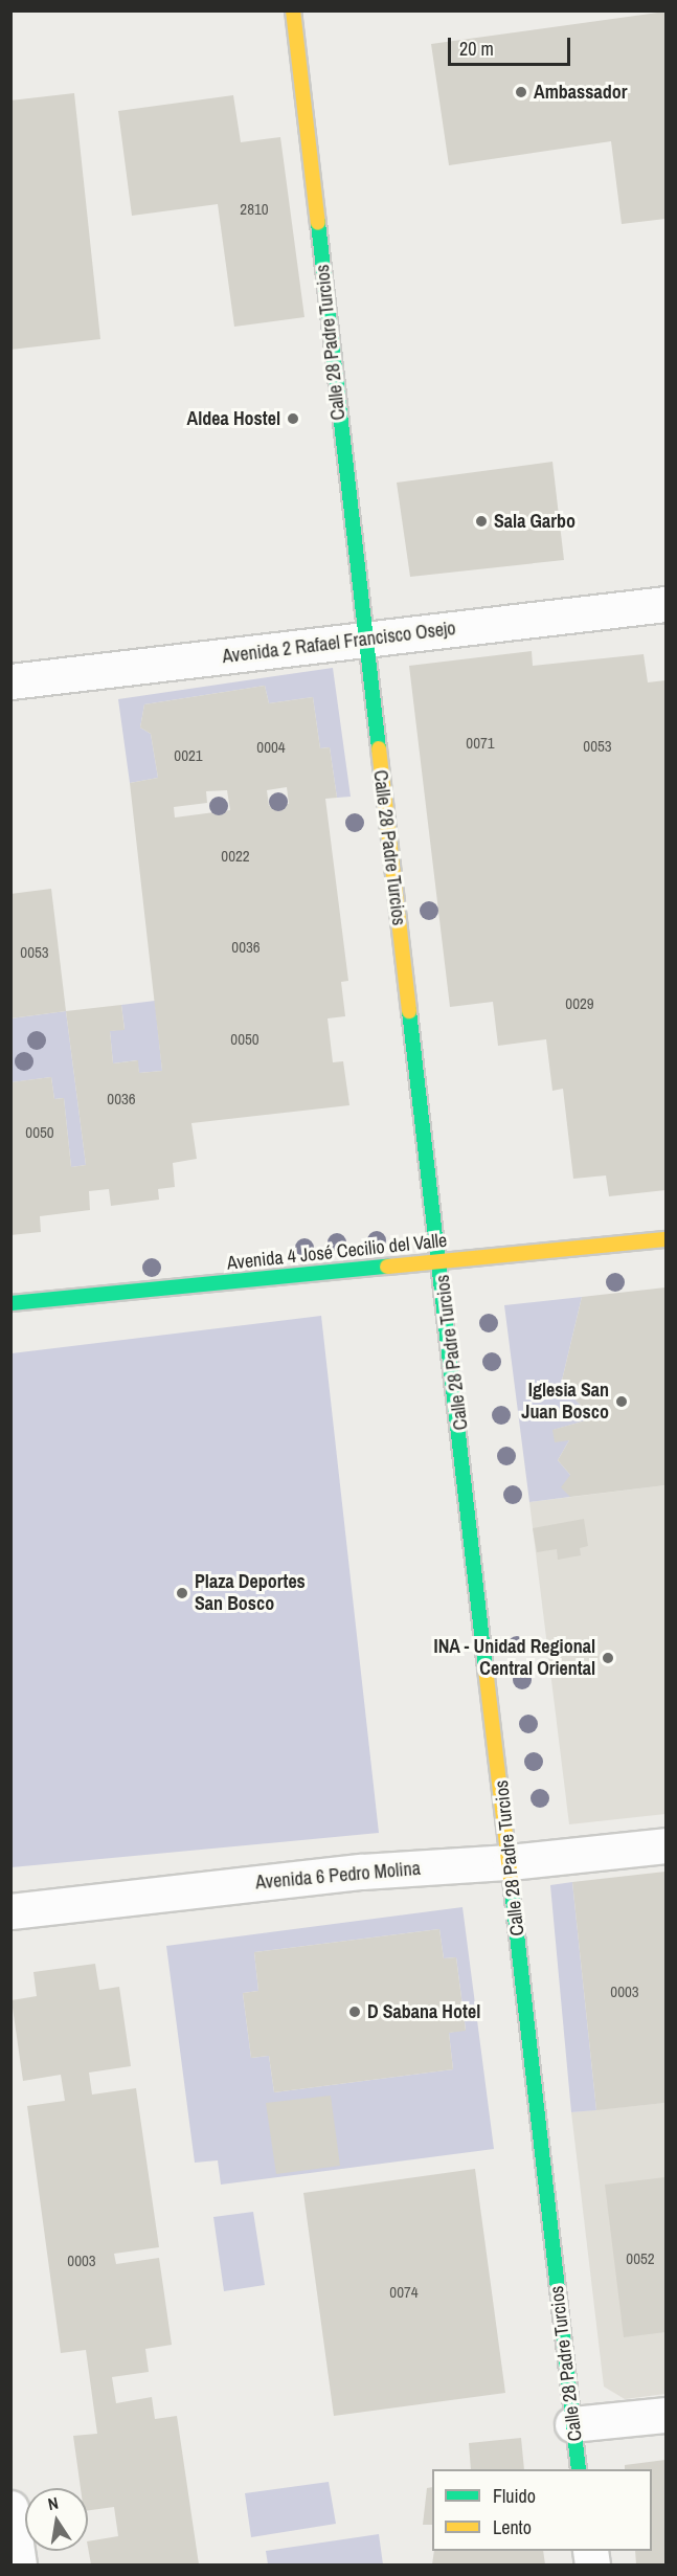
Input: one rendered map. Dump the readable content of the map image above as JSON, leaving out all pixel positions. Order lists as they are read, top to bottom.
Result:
{
  "streets": {
    "street": [
      "Calle 28 Padre Turcios",
      "Avenida 2 Rafael Francisco Osejo",
      "Avenida 4 José Cecilio del Valle",
      "Avenida 6 Pedro Molina"
    ]
  },
  "crossings": [
    ["Calle 28 Padre Turcios", "Avenida 2 Rafael Francisco Osejo"],
    ["Calle 28 Padre Turcios", "Avenida 4 José Cecilio del Valle"],
    ["Calle 28 Padre Turcios", "Avenida 6 Pedro Molina"]
  ],
  "places": [
    "Ambassador",
    "Aldea Hostel",
    "Sala Garbo",
    "Iglesia San Juan Bosco",
    "Plaza Deportes San Bosco",
    "INA - Unidad Regional Central Oriental",
    "D Sabana Hotel"
  ],
  "house_numbers": [
    "2810",
    "0071",
    "0053",
    "0004",
    "0021",
    "0022",
    "0036",
    "0053",
    "0029",
    "0050",
    "0036",
    "0050",
    "0003",
    "0052",
    "0003",
    "0074"
  ],
  "legend": ["Fluido", "Lento"],
  "scale_bar": "20 m",
  "north": "top"
}
